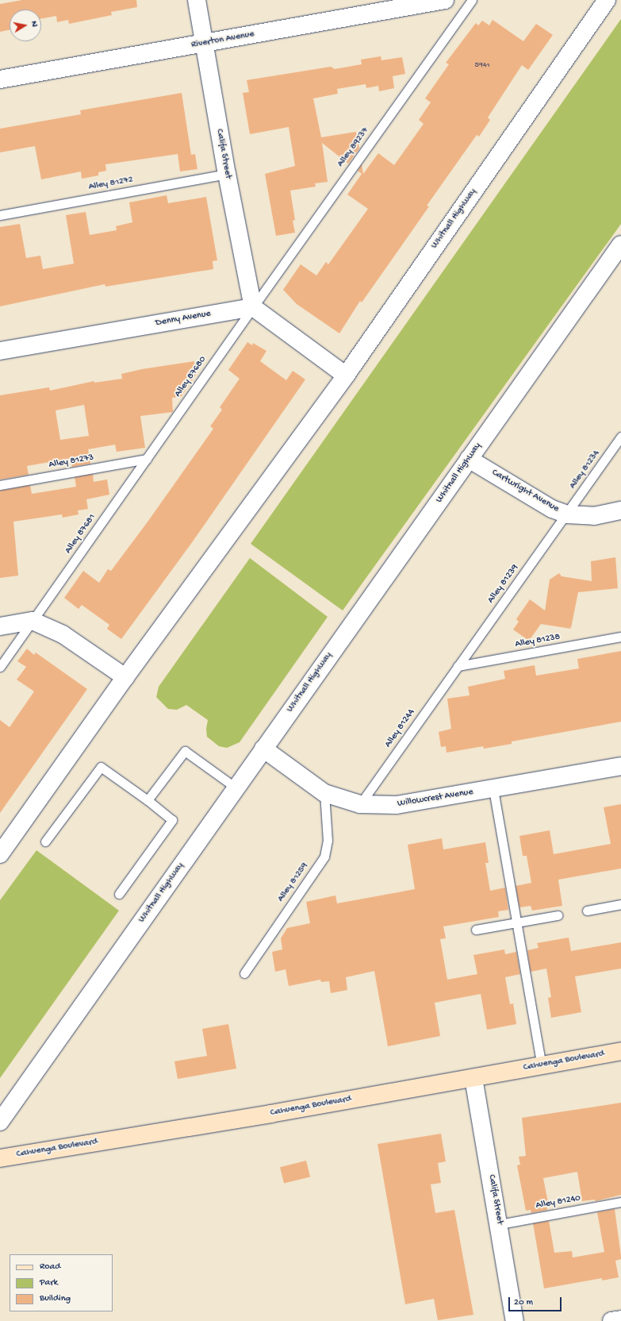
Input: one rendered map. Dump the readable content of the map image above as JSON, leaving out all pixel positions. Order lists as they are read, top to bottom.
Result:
{
  "streets": {
    "main road": ["Cahuenga Boulevard"],
    "street": [
      "Riverton Avenue",
      "Califa Street",
      "Whitnall Highway",
      "Denny Avenue",
      "Cartwright Avenue",
      "Willowcrest Avenue"
    ],
    "lane": [
      "Alley 89237",
      "Alley 81272",
      "Alley 87680",
      "Alley 81273",
      "Alley 81234",
      "Alley 87681",
      "Alley 81239",
      "Alley 81238",
      "Alley 81244",
      "Alley 81259",
      "Alley 81240"
    ]
  },
  "crossings": [
    ["Riverton Avenue", "Califa Street"],
    ["Alley 89237", "Califa Street"],
    ["Alley 89237", "Denny Avenue"],
    ["Alley 89237", "Alley 87680"],
    ["Califa Street", "Alley 81272"],
    ["Califa Street", "Denny Avenue"],
    ["Califa Street", "Alley 87680"],
    ["Califa Street", "Cahuenga Boulevard"],
    ["Califa Street", "Alley 81240"],
    ["Whitnall Highway", "Cartwright Avenue"],
    ["Whitnall Highway", "Willowcrest Avenue"],
    ["Denny Avenue", "Alley 87680"],
    ["Alley 87680", "Alley 81273"],
    ["Alley 87680", "Alley 87681"],
    ["Alley 81273", "Alley 87681"],
    ["Alley 81234", "Cartwright Avenue"],
    ["Alley 81234", "Alley 81239"],
    ["Cartwright Avenue", "Alley 81239"],
    ["Alley 81239", "Alley 81238"],
    ["Alley 81239", "Alley 81244"],
    ["Alley 81238", "Alley 81244"],
    ["Alley 81244", "Willowcrest Avenue"],
    ["Willowcrest Avenue", "Alley 81259"]
  ],
  "house_numbers": ["5941"],
  "legend": ["Road", "Park", "Building"],
  "scale_bar": "20 m",
  "north": "right"
}
